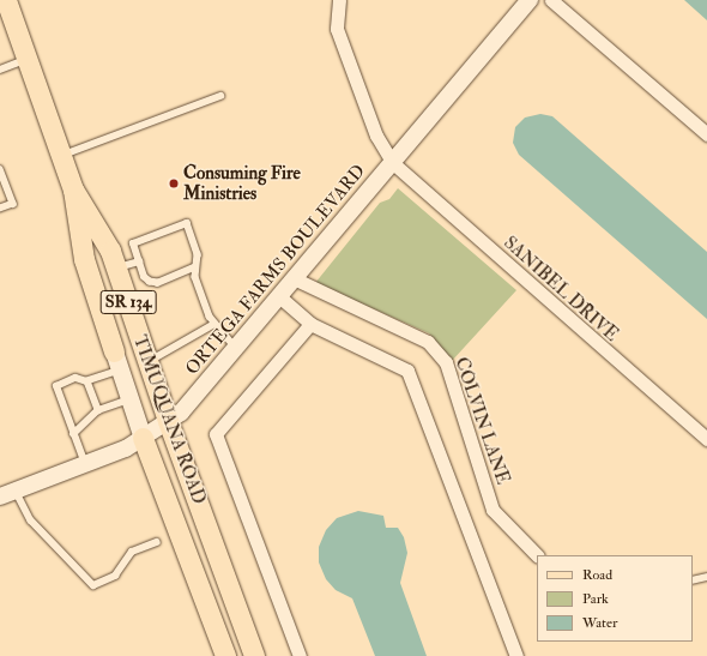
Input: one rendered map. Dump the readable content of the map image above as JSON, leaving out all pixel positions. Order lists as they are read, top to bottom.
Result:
{
  "streets": {
    "main road": ["SR 134", "TIMUQUANA ROAD"],
    "street": ["ORTEGA FARMS BOULEVARD", "SANIBEL DRIVE", "COLVIN LANE"]
  },
  "crossings": [
    ["ORTEGA FARMS BOULEVARD", "SANIBEL DRIVE"],
    ["ORTEGA FARMS BOULEVARD", "TIMUQUANA ROAD"],
    ["ORTEGA FARMS BOULEVARD", "COLVIN LANE"]
  ],
  "places": ["Consuming Fire Ministries"],
  "legend": ["Road", "Park", "Water"]
}
